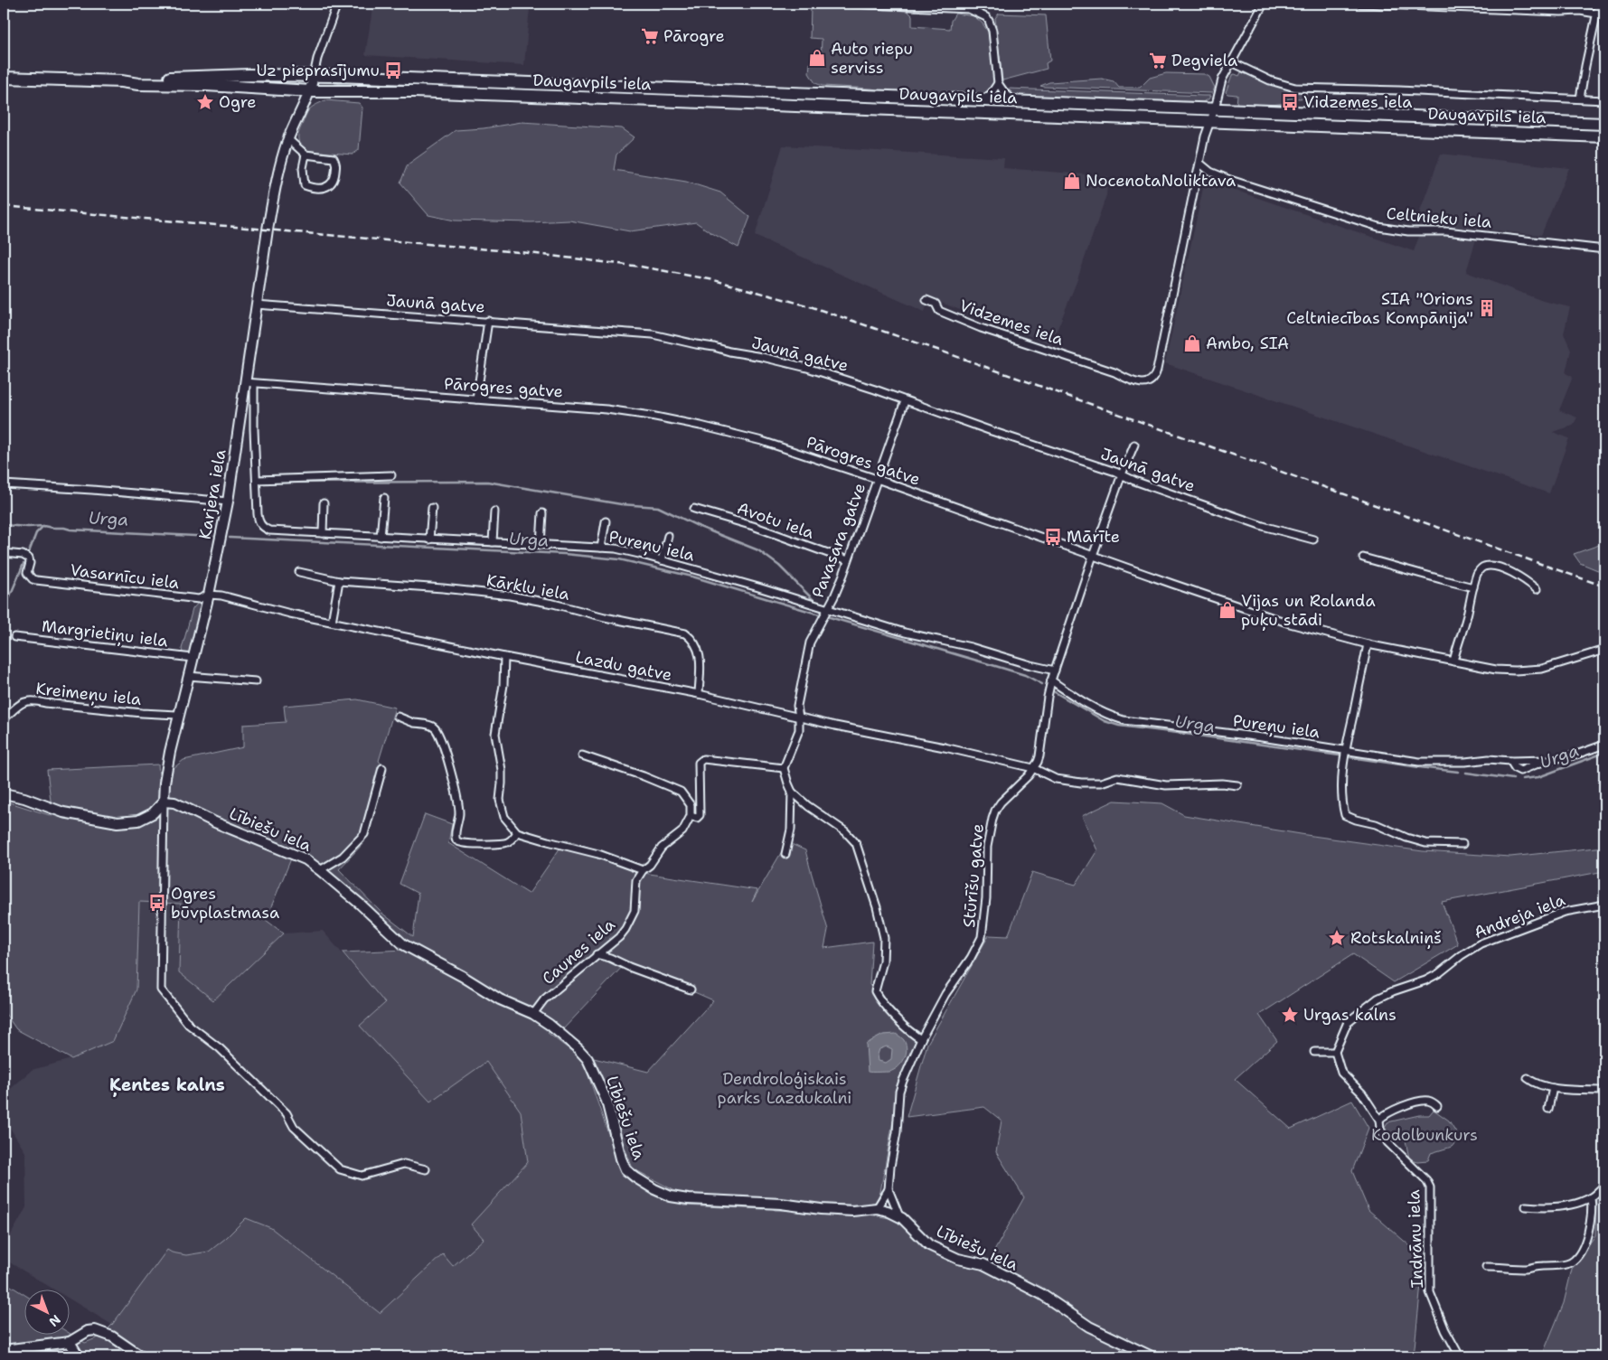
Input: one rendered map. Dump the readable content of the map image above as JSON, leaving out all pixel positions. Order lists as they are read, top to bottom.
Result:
{
  "streets": {
    "highway": ["Daugavpils iela"],
    "street": [
      "Celtnieku iela",
      "Jaunā gatve",
      "Vidzemes iela",
      "Pārogres gatve",
      "Karjera iela",
      "Avotu iela",
      "Pavasara gatve",
      "Pureņu iela",
      "Vasarnīcu iela",
      "Kārklu iela",
      "Margrietiņu iela",
      "Lazdu gatve",
      "Kreimeņu iela",
      "Lībiešu iela",
      "Stūrīšu gatve",
      "Andreja iela",
      "Caunes iela",
      "Indrānu iela"
    ]
  },
  "crossings": [
    ["Daugavpils iela", "Vidzemes iela"],
    ["Daugavpils iela", "Karjera iela"],
    ["Celtnieku iela", "Vidzemes iela"],
    ["Jaunā gatve", "Karjera iela"],
    ["Jaunā gatve", "Pavasara gatve"],
    ["Jaunā gatve", "Stūrīšu gatve"],
    ["Pārogres gatve", "Karjera iela"],
    ["Pārogres gatve", "Pavasara gatve"],
    ["Pārogres gatve", "Stūrīšu gatve"],
    ["Karjera iela", "Vasarnīcu iela"],
    ["Karjera iela", "Margrietiņu iela"],
    ["Karjera iela", "Lazdu gatve"],
    ["Karjera iela", "Kreimeņu iela"],
    ["Karjera iela", "Lībiešu iela"],
    ["Avotu iela", "Pavasara gatve"],
    ["Pavasara gatve", "Pureņu iela"],
    ["Pavasara gatve", "Lazdu gatve"],
    ["Pavasara gatve", "Caunes iela"],
    ["Pureņu iela", "Stūrīšu gatve"],
    ["Vasarnīcu iela", "Lazdu gatve"],
    ["Kārklu iela", "Lazdu gatve"],
    ["Lazdu gatve", "Stūrīšu gatve"],
    ["Lībiešu iela", "Stūrīšu gatve"],
    ["Lībiešu iela", "Caunes iela"],
    ["Andreja iela", "Indrānu iela"]
  ],
  "districts": ["Ķentes kalns"],
  "water": ["Urga"],
  "parks": ["Dendroloģiskais parks Lazdukalni", "Kodolbunkurs"],
  "places": {
    "supermarket": ["Pārogre", "Degviela"],
    "shop": [
      "Auto riepu serviss",
      "NocenotaNoliktava",
      "Ambo, SIA",
      "Vijas un Rolanda puķu stādi"
    ],
    "bus stop": [
      "Uz pieprasījumu",
      "Vidzemes iela",
      "Mārīte",
      "Ogres būvplastmasa"
    ],
    "place": ["Ogre", "Rotskalniņš", "Urgas kalns"],
    "building": ["SIA \"Orions Celtniecības Kompānija\""]
  },
  "north": "bottom right"
}
